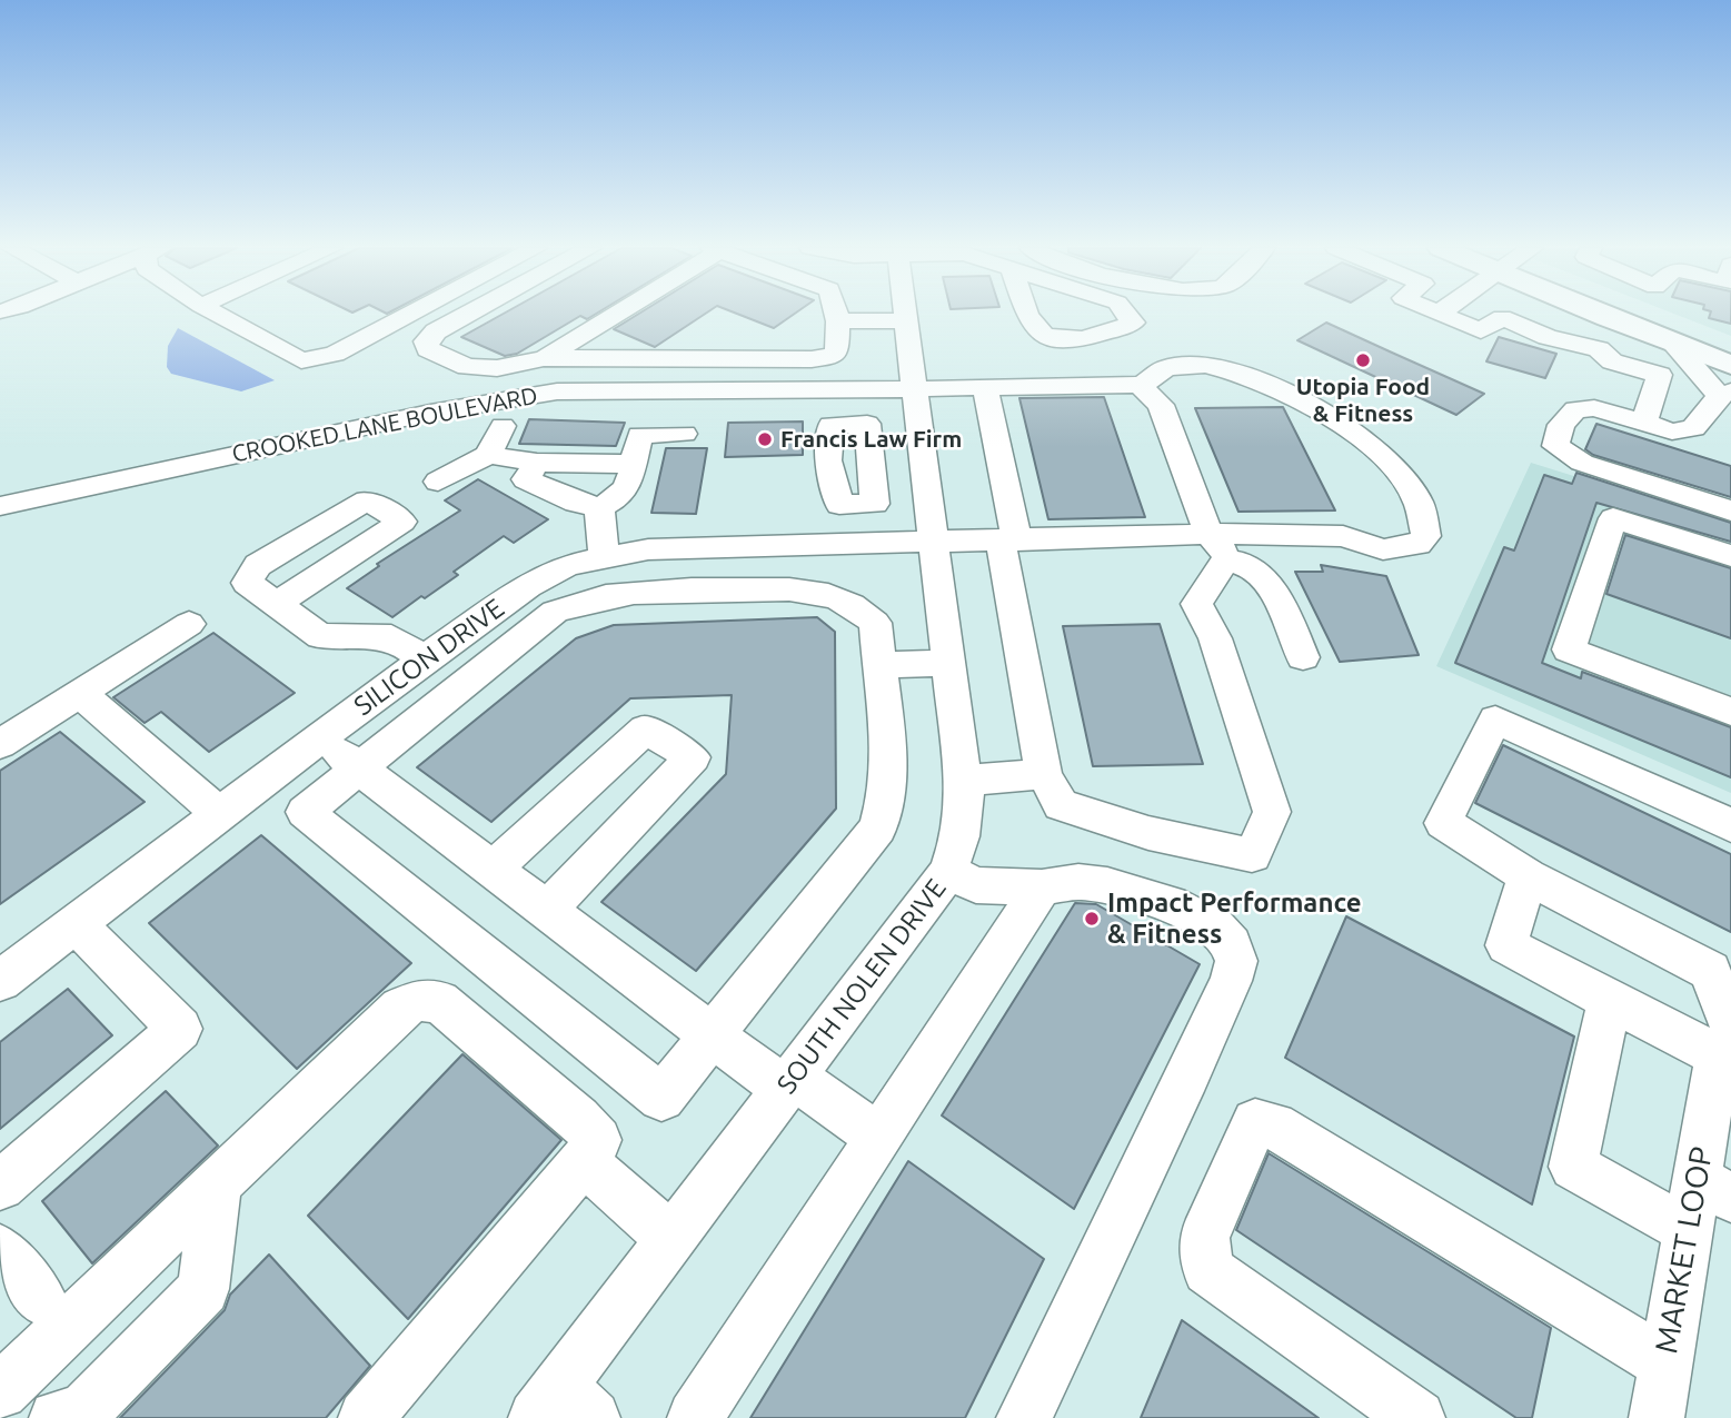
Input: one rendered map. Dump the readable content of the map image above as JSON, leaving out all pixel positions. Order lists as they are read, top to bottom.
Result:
{
  "streets": {
    "street": [
      "CROOKED LANE BOULEVARD",
      "SILICON DRIVE",
      "SOUTH NOLEN DRIVE",
      "MARKET LOOP"
    ]
  },
  "crossings": [
    ["CROOKED LANE BOULEVARD", "SILICON DRIVE"],
    ["CROOKED LANE BOULEVARD", "SOUTH NOLEN DRIVE"],
    ["SILICON DRIVE", "SOUTH NOLEN DRIVE"]
  ],
  "places": ["Utopia Food & Fitness", "Francis Law Firm", "Impact Performance & Fitness"]
}
